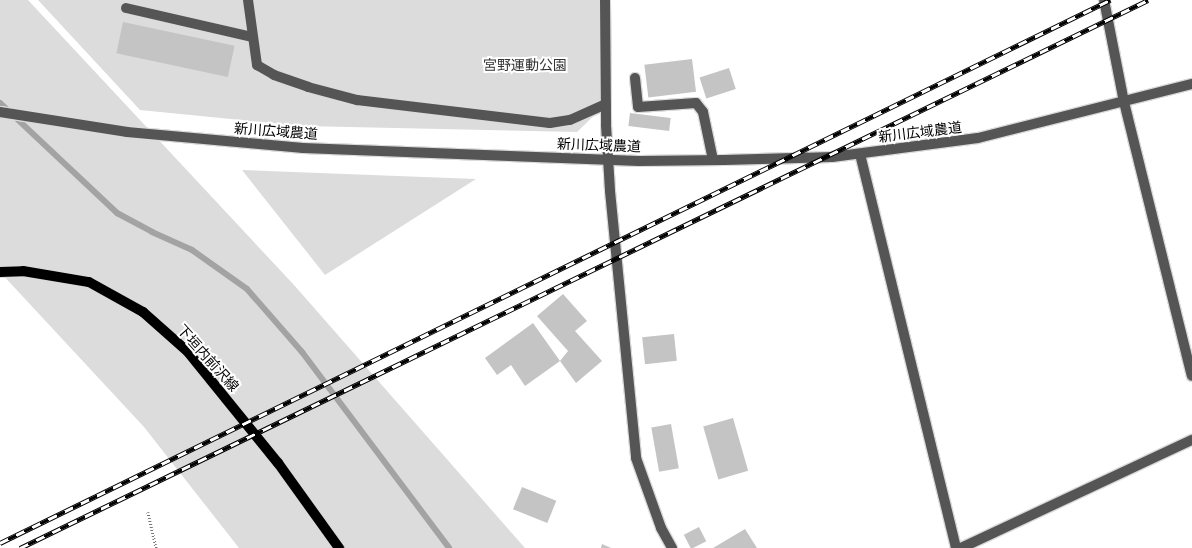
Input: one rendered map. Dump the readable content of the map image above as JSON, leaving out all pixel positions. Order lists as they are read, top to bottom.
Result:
{
  "streets": {
    "main road": ["下垣内前沢線"],
    "street": ["新川広域農道"]
  },
  "parks": ["宮野運動公園"]
}
